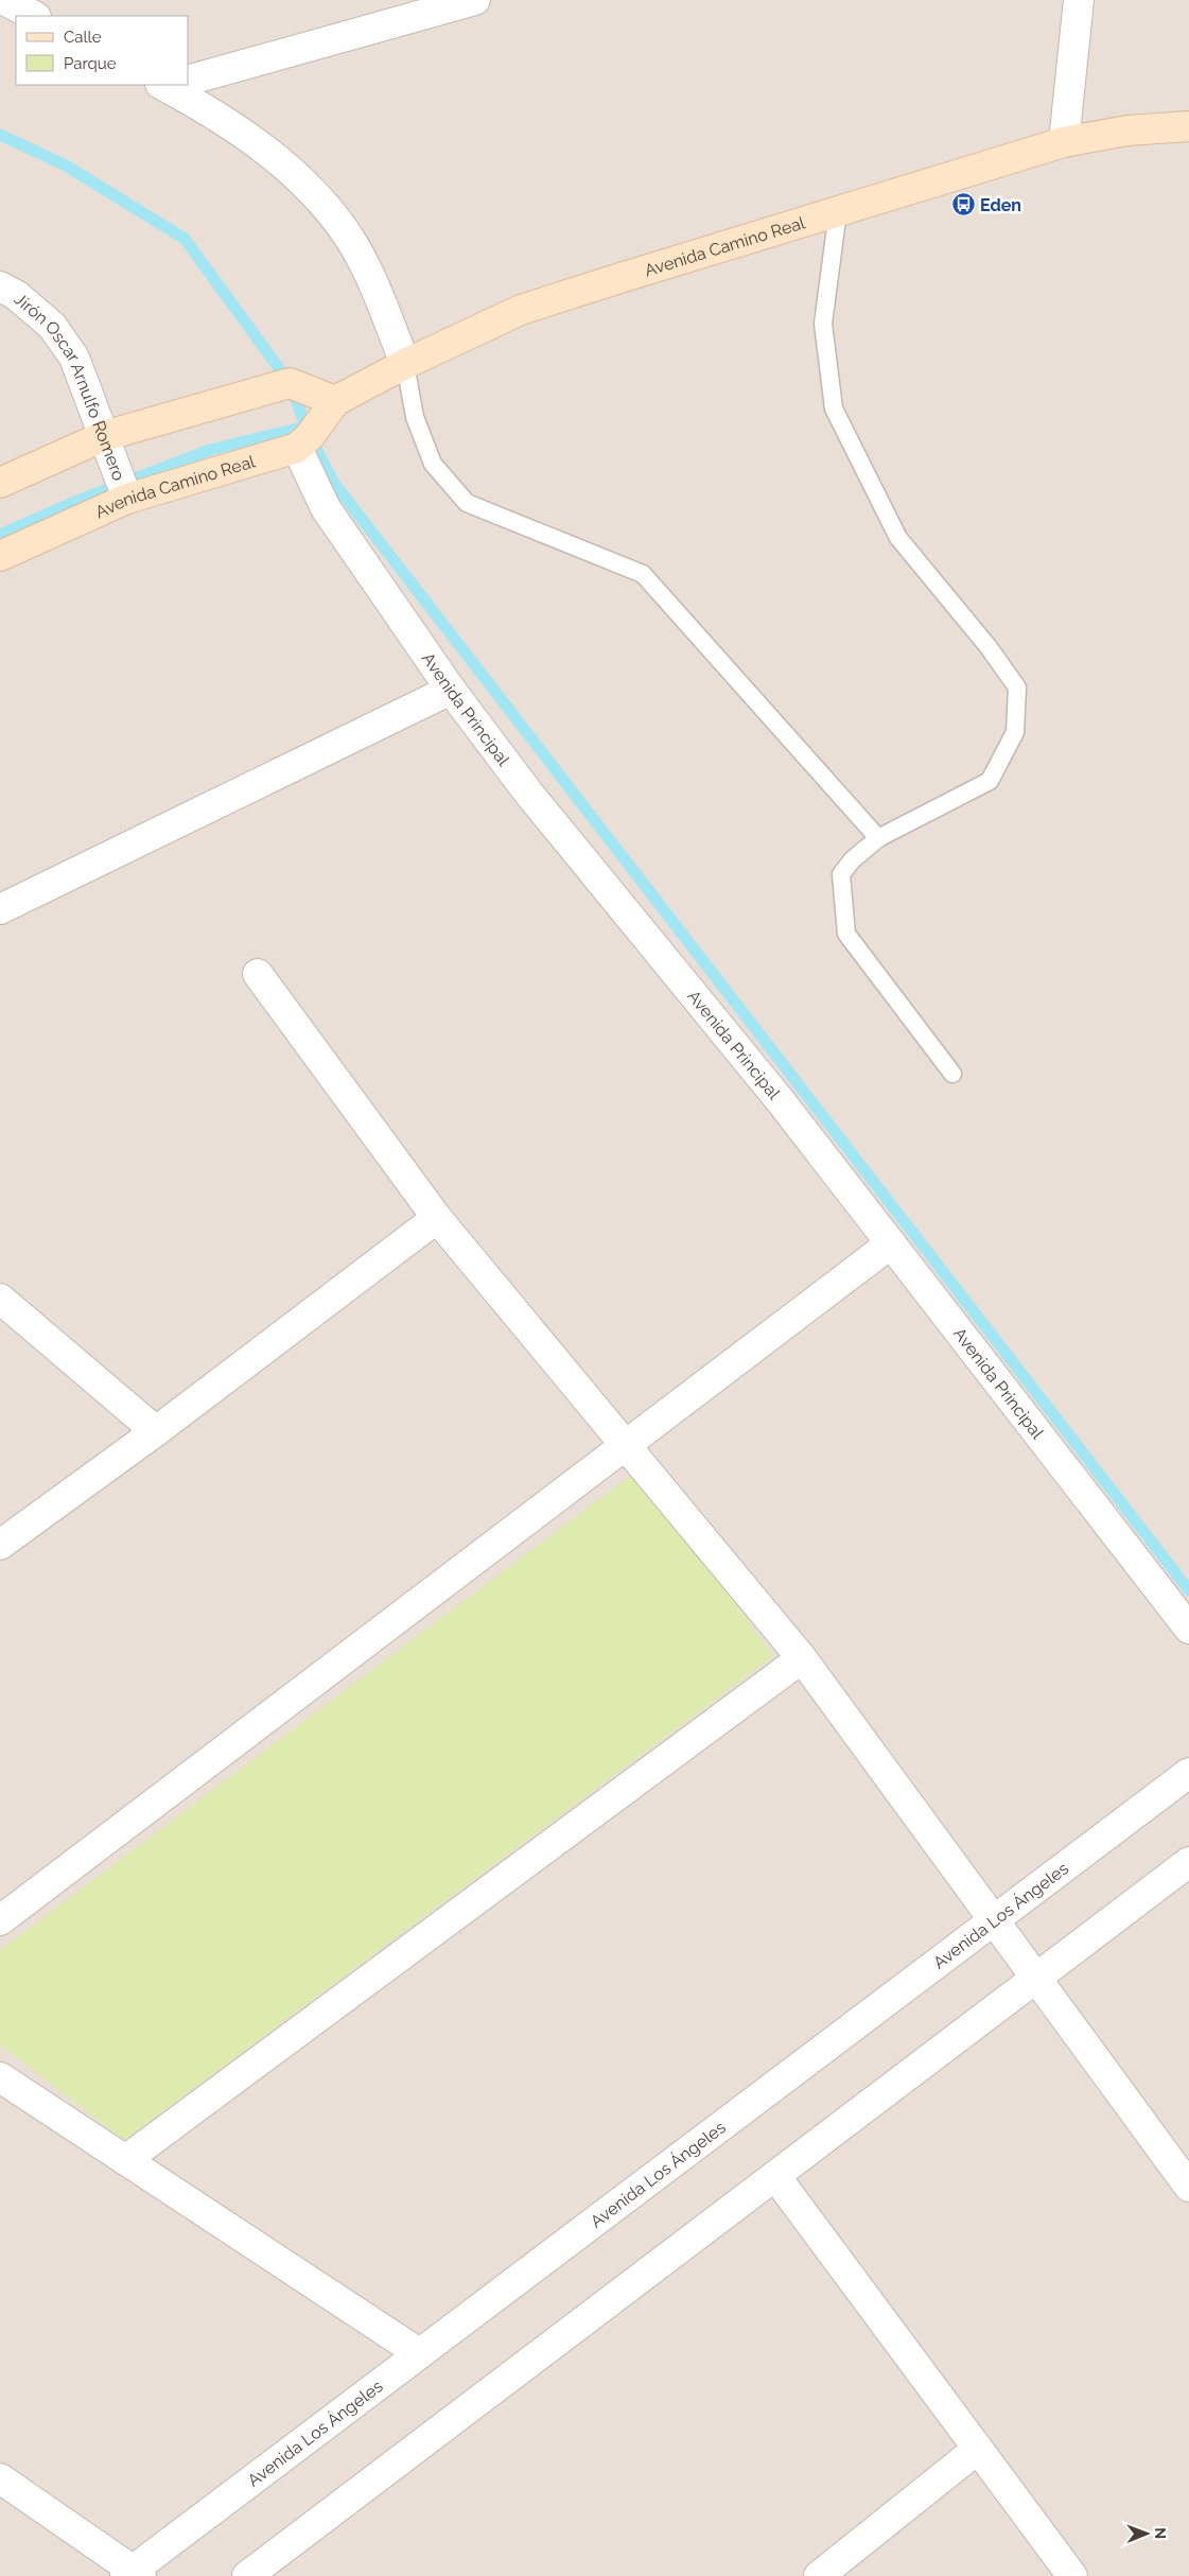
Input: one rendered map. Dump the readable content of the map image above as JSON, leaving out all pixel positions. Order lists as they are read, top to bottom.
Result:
{
  "streets": {
    "main road": ["Avenida Camino Real"],
    "street": ["Jirón Oscar Arnulfo Romero", "Avenida Principal", "Avenida Los Ángeles"]
  },
  "crossings": [
    ["Avenida Camino Real", "Jirón Oscar Arnulfo Romero"],
    ["Avenida Camino Real", "Avenida Principal"]
  ],
  "places": {
    "bus stop": ["Eden"]
  },
  "legend": ["Calle", "Parque"],
  "north": "right"
}
